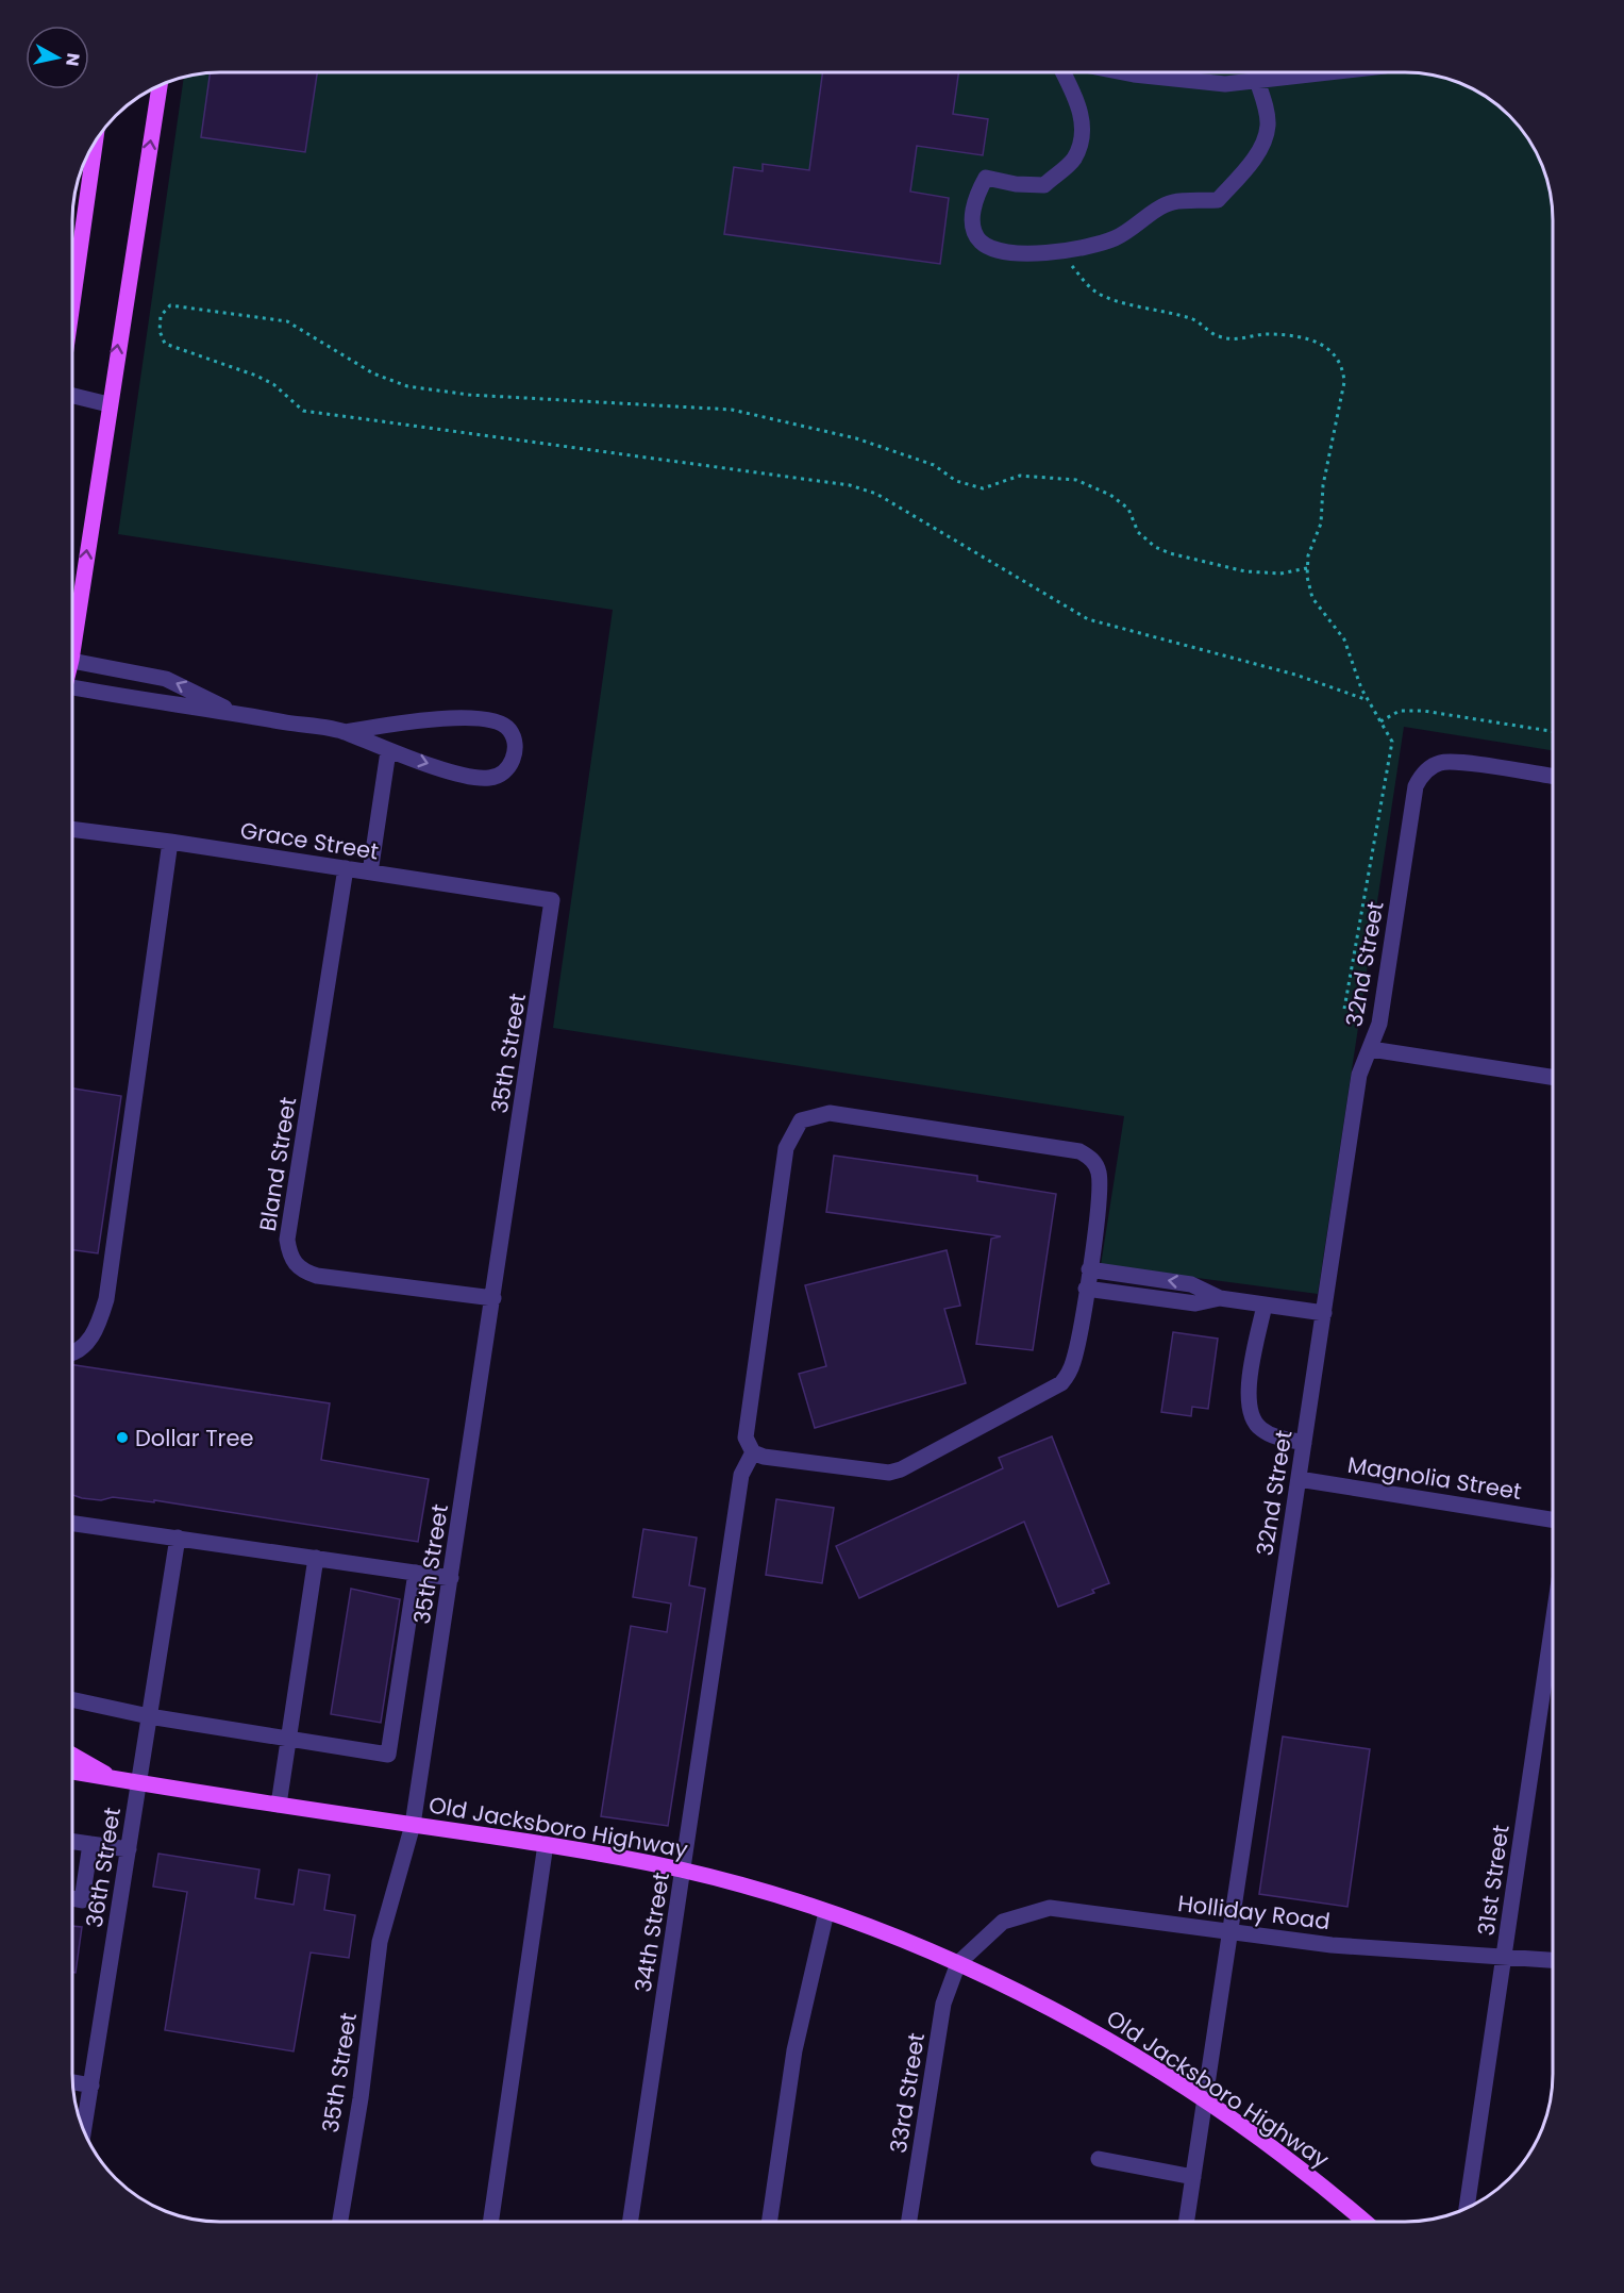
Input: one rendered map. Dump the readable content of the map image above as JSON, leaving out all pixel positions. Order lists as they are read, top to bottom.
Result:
{
  "streets": {
    "main road": ["Old Jacksboro Highway"],
    "street": [
      "Grace Street",
      "32nd Street",
      "35th Street",
      "Bland Street",
      "Magnolia Street",
      "36th Street",
      "31st Street",
      "Holliday Road",
      "34th Street",
      "33rd Street"
    ]
  },
  "crossings": [
    ["Grace Street", "35th Street"],
    ["Grace Street", "Bland Street"],
    ["32nd Street", "Magnolia Street"],
    ["32nd Street", "Old Jacksboro Highway"],
    ["32nd Street", "Holliday Road"],
    ["35th Street", "Bland Street"],
    ["35th Street", "Old Jacksboro Highway"],
    ["Old Jacksboro Highway", "36th Street"],
    ["Old Jacksboro Highway", "Holliday Road"],
    ["Old Jacksboro Highway", "34th Street"],
    ["Old Jacksboro Highway", "33rd Street"],
    ["31st Street", "Holliday Road"],
    ["Holliday Road", "33rd Street"]
  ],
  "places": ["Dollar Tree"],
  "north": "right"
}
